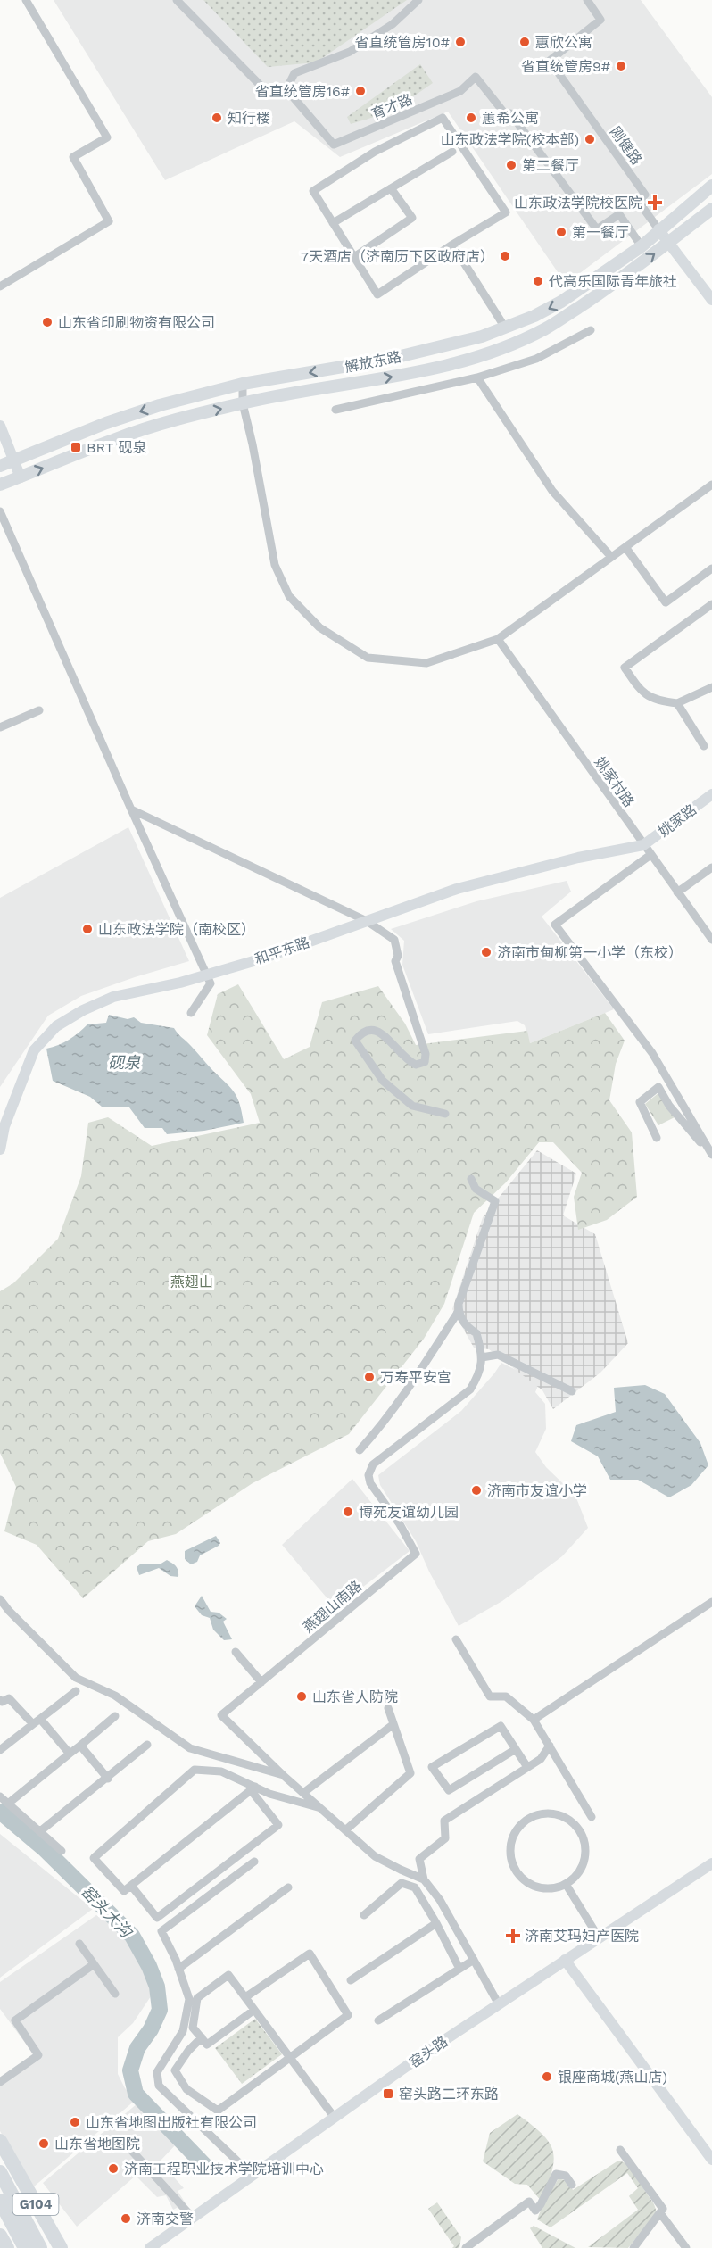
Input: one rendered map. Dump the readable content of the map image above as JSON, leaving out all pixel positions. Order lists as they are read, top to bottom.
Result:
{
  "streets": {
    "highway": ["G104"],
    "main road": [
      "解放东路",
      "姚家路",
      "和平东路",
      "窑头路"
    ],
    "street": [
      "育才路",
      "刚健路",
      "姚家村路",
      "燕翅山南路"
    ]
  },
  "crossings": [
    ["育才路", "解放东路"],
    ["刚健路", "解放东路"],
    ["姚家村路", "姚家路"],
    ["姚家村路", "和平东路"],
    ["姚家路", "和平东路"],
    ["燕翅山南路", "窑头路"]
  ],
  "water": ["砚泉", "窑头大沟"],
  "parks": ["燕翅山"],
  "places": {
    "other": [
      "省直统管房10#",
      "蕙欣公寓",
      "省直统管房9#",
      "省直统管房16#",
      "知行楼",
      "蕙希公寓",
      "山东政法学院(校本部)",
      "第二餐厅",
      "第一餐厅",
      "7天酒店（济南历下区政府店）",
      "代高乐国际青年旅社",
      "山东省印刷物资有限公司",
      "山东政法学院（南校区）",
      "济南市甸柳第一小学（东校）",
      "万寿平安宫",
      "济南市友谊小学",
      "博苑友谊幼儿园",
      "山东省人防院",
      "银座商城(燕山店)",
      "山东省地图出版社有限公司",
      "山东省地图院",
      "济南工程职业技术学院培训中心",
      "济南交警"
    ],
    "health": ["山东政法学院校医院", "济南艾玛妇产医院"],
    "transit": ["BRT 砚泉", "窑头路二环东路"]
  }
}
